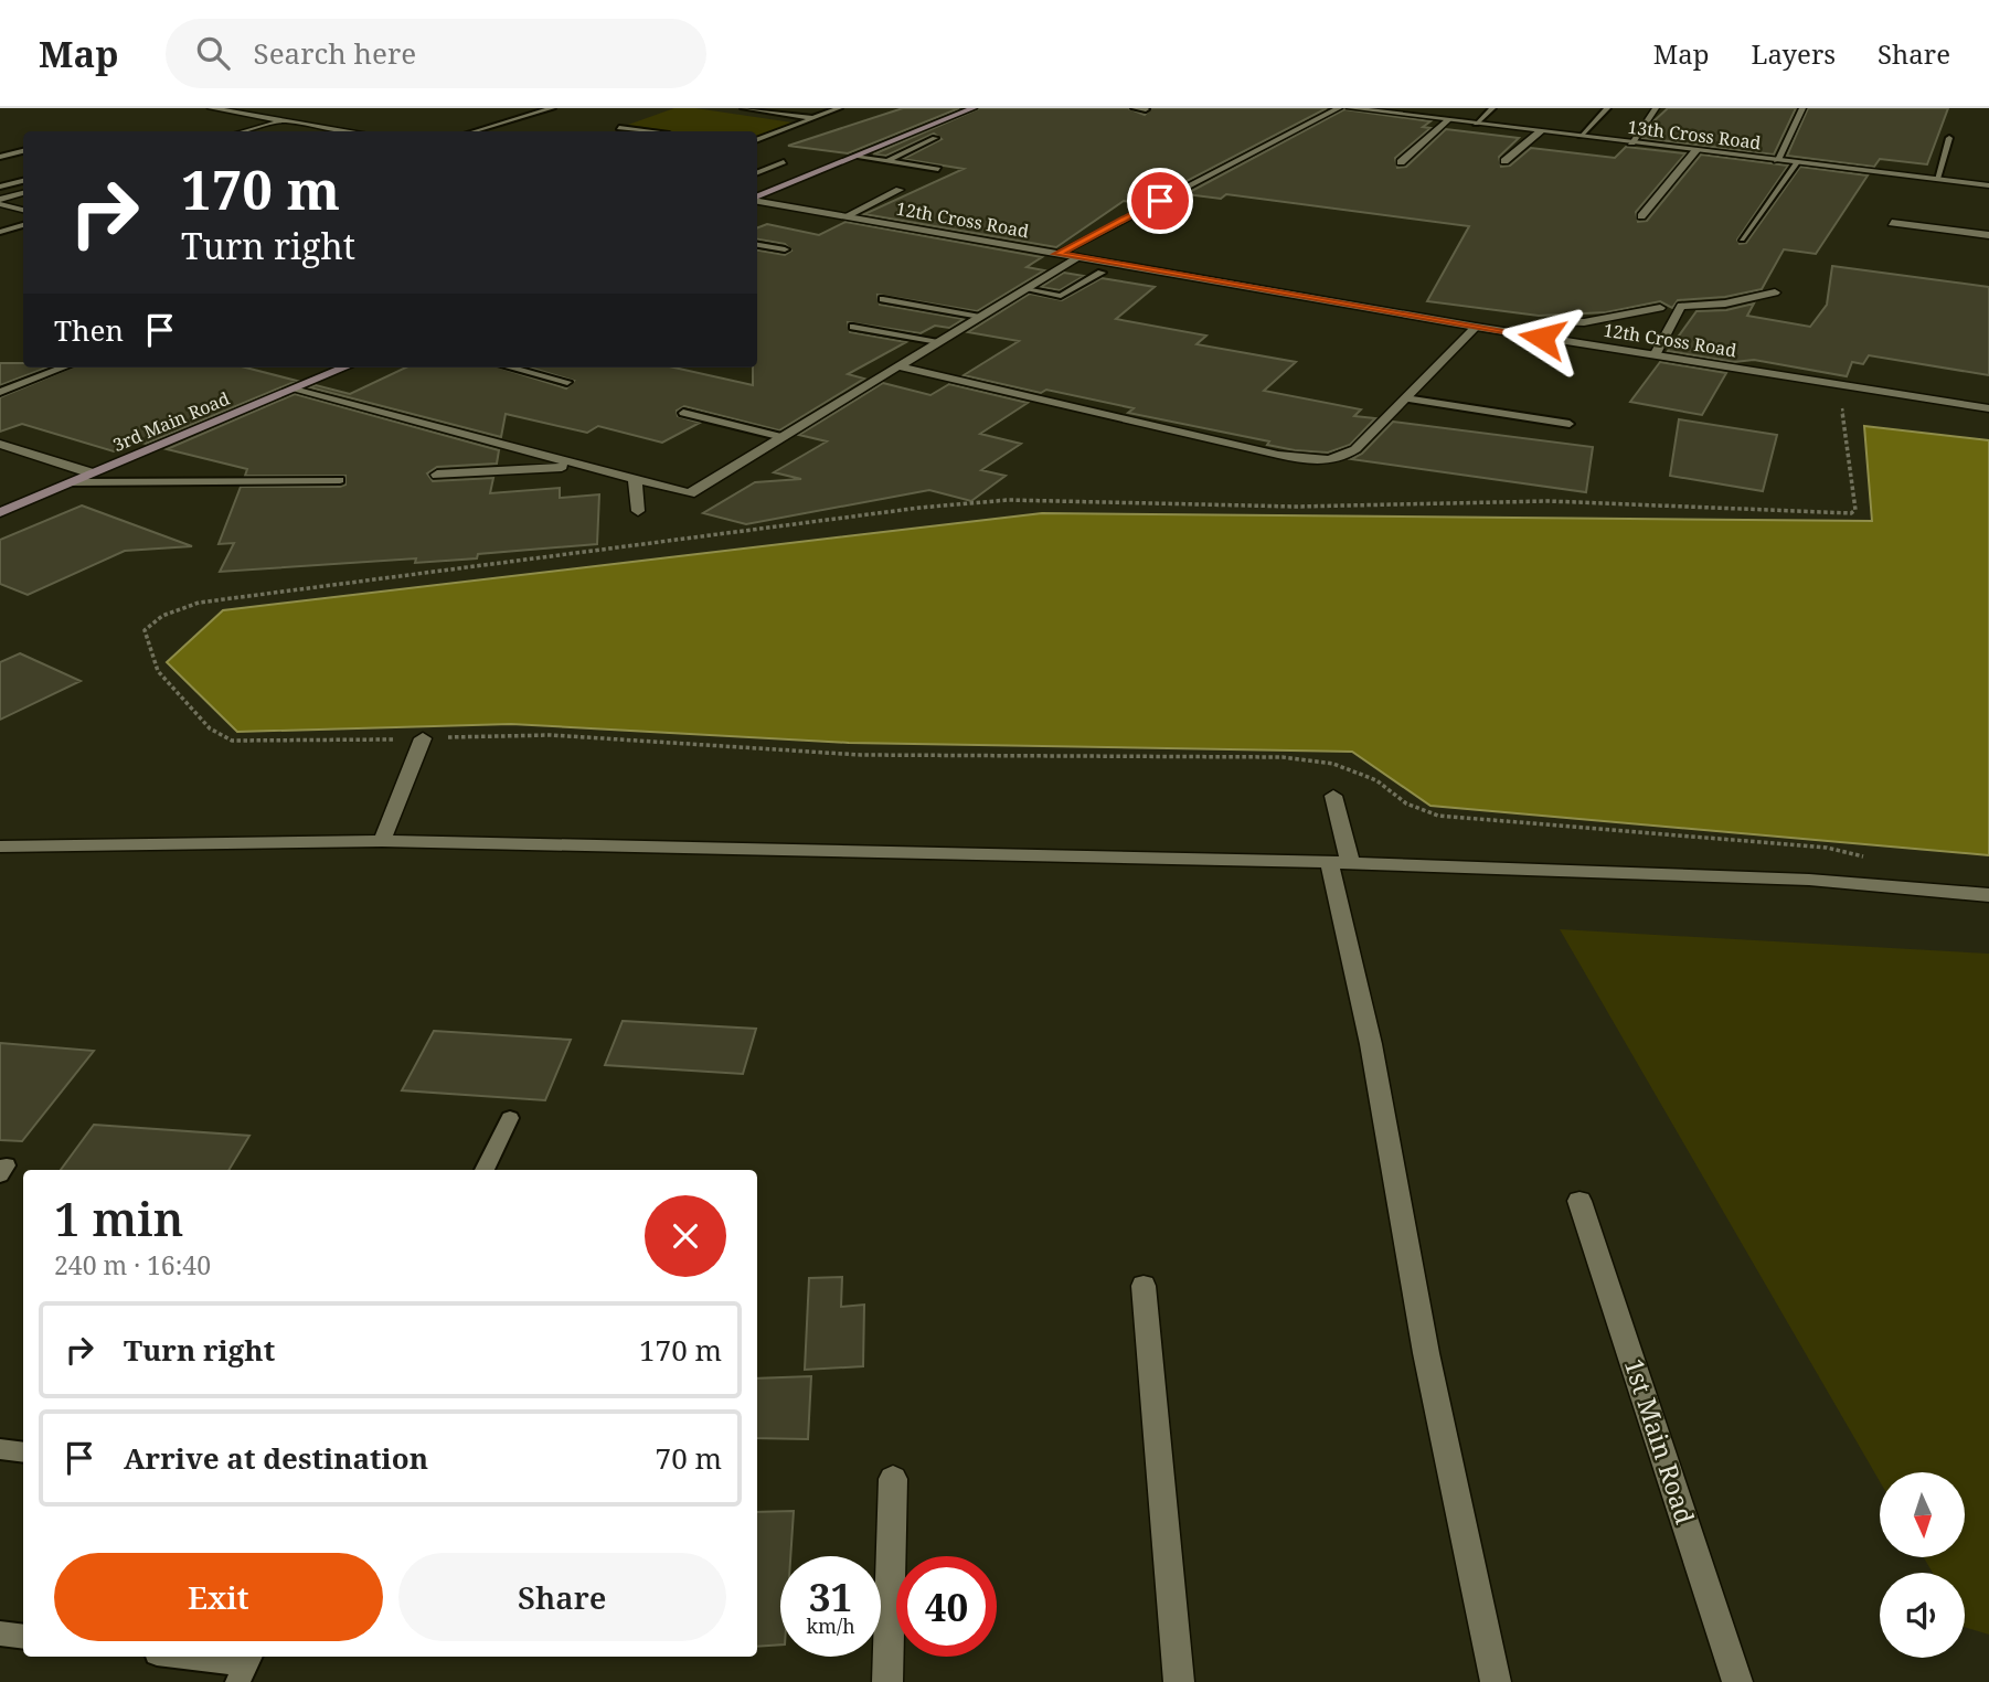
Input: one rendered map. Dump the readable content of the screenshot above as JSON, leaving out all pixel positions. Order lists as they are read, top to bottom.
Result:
{
  "streets": {
    "main road": ["3rd Main Road"],
    "street": ["13th Cross Road", "12th Cross Road", "1st Main Road"]
  },
  "north": "bottom",
  "page": {
    "header": "Map",
    "search": "Search here",
    "nav": ["Map", "Layers", "Share"],
    "turn": ["170 m", "Turn right"],
    "then": "Then",
    "heading": ["1 min", "240 m · 16:40"],
    "list": [
      {
        "name": "Turn right",
        "value": "170 m"
      },
      {
        "name": "Arrive at destination",
        "value": "70 m"
      }
    ],
    "buttons": ["Exit", "Share"],
    "speed": "31 km/h",
    "limit": "40"
  }
}
